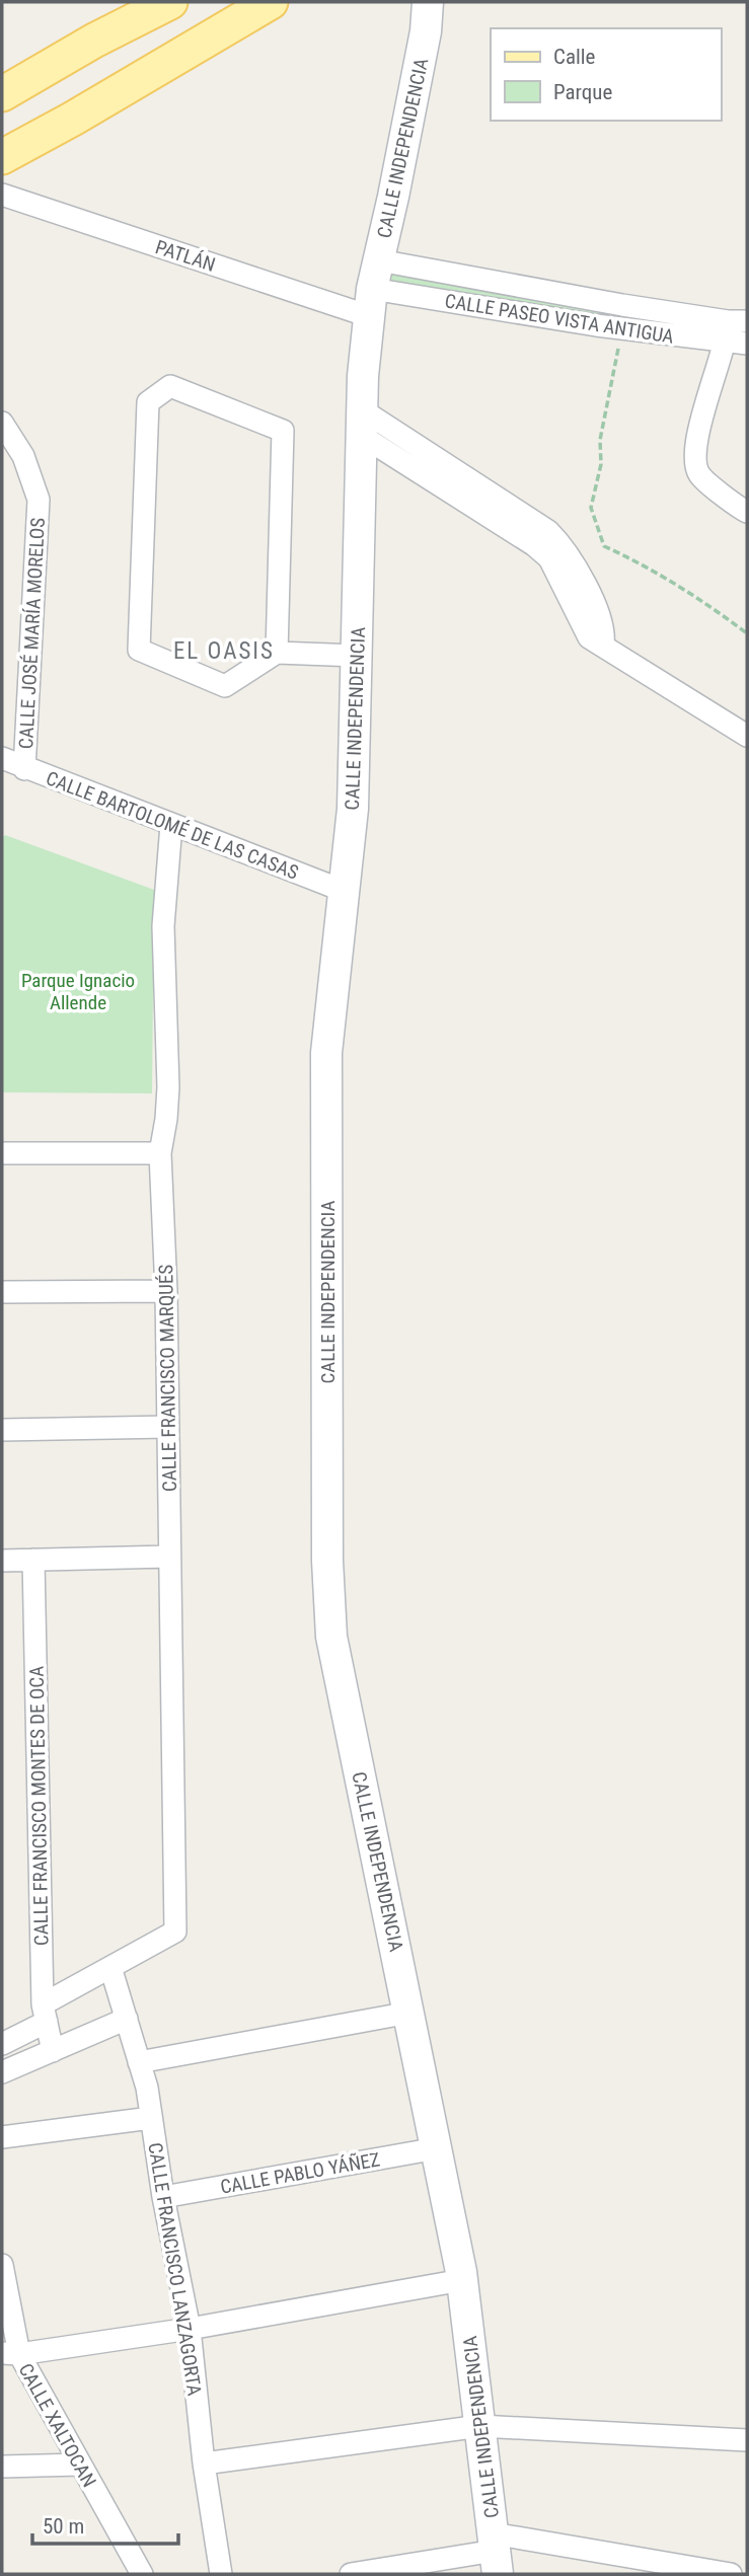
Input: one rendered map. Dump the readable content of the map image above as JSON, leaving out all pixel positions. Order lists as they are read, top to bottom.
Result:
{
  "streets": {
    "street": [
      "CALLE INDEPENDENCIA",
      "PATLÁN",
      "CALLE PASEO VISTA ANTIGUA",
      "CALLE JOSÉ MARÍA MORELOS",
      "CALLE BARTOLOMÉ DE LAS CASAS",
      "CALLE FRANCISCO MARQUÉS",
      "CALLE FRANCISCO MONTES DE OCA",
      "CALLE PABLO YÁÑEZ",
      "CALLE FRANCISCO LANZAGORTA",
      "CALLE XALTOCAN"
    ]
  },
  "crossings": [
    ["CALLE INDEPENDENCIA", "PATLÁN"],
    ["CALLE INDEPENDENCIA", "CALLE PASEO VISTA ANTIGUA"],
    ["CALLE INDEPENDENCIA", "CALLE BARTOLOMÉ DE LAS CASAS"],
    ["CALLE INDEPENDENCIA", "CALLE PABLO YÁÑEZ"],
    ["PATLÁN", "CALLE PASEO VISTA ANTIGUA"],
    ["CALLE JOSÉ MARÍA MORELOS", "CALLE BARTOLOMÉ DE LAS CASAS"],
    ["CALLE BARTOLOMÉ DE LAS CASAS", "CALLE FRANCISCO MARQUÉS"],
    ["CALLE FRANCISCO MARQUÉS", "CALLE FRANCISCO LANZAGORTA"],
    ["CALLE PABLO YÁÑEZ", "CALLE FRANCISCO LANZAGORTA"]
  ],
  "districts": ["EL OASIS"],
  "parks": ["Parque Ignacio Allende"],
  "legend": ["Calle", "Parque"],
  "scale_bar": "50 m"
}
